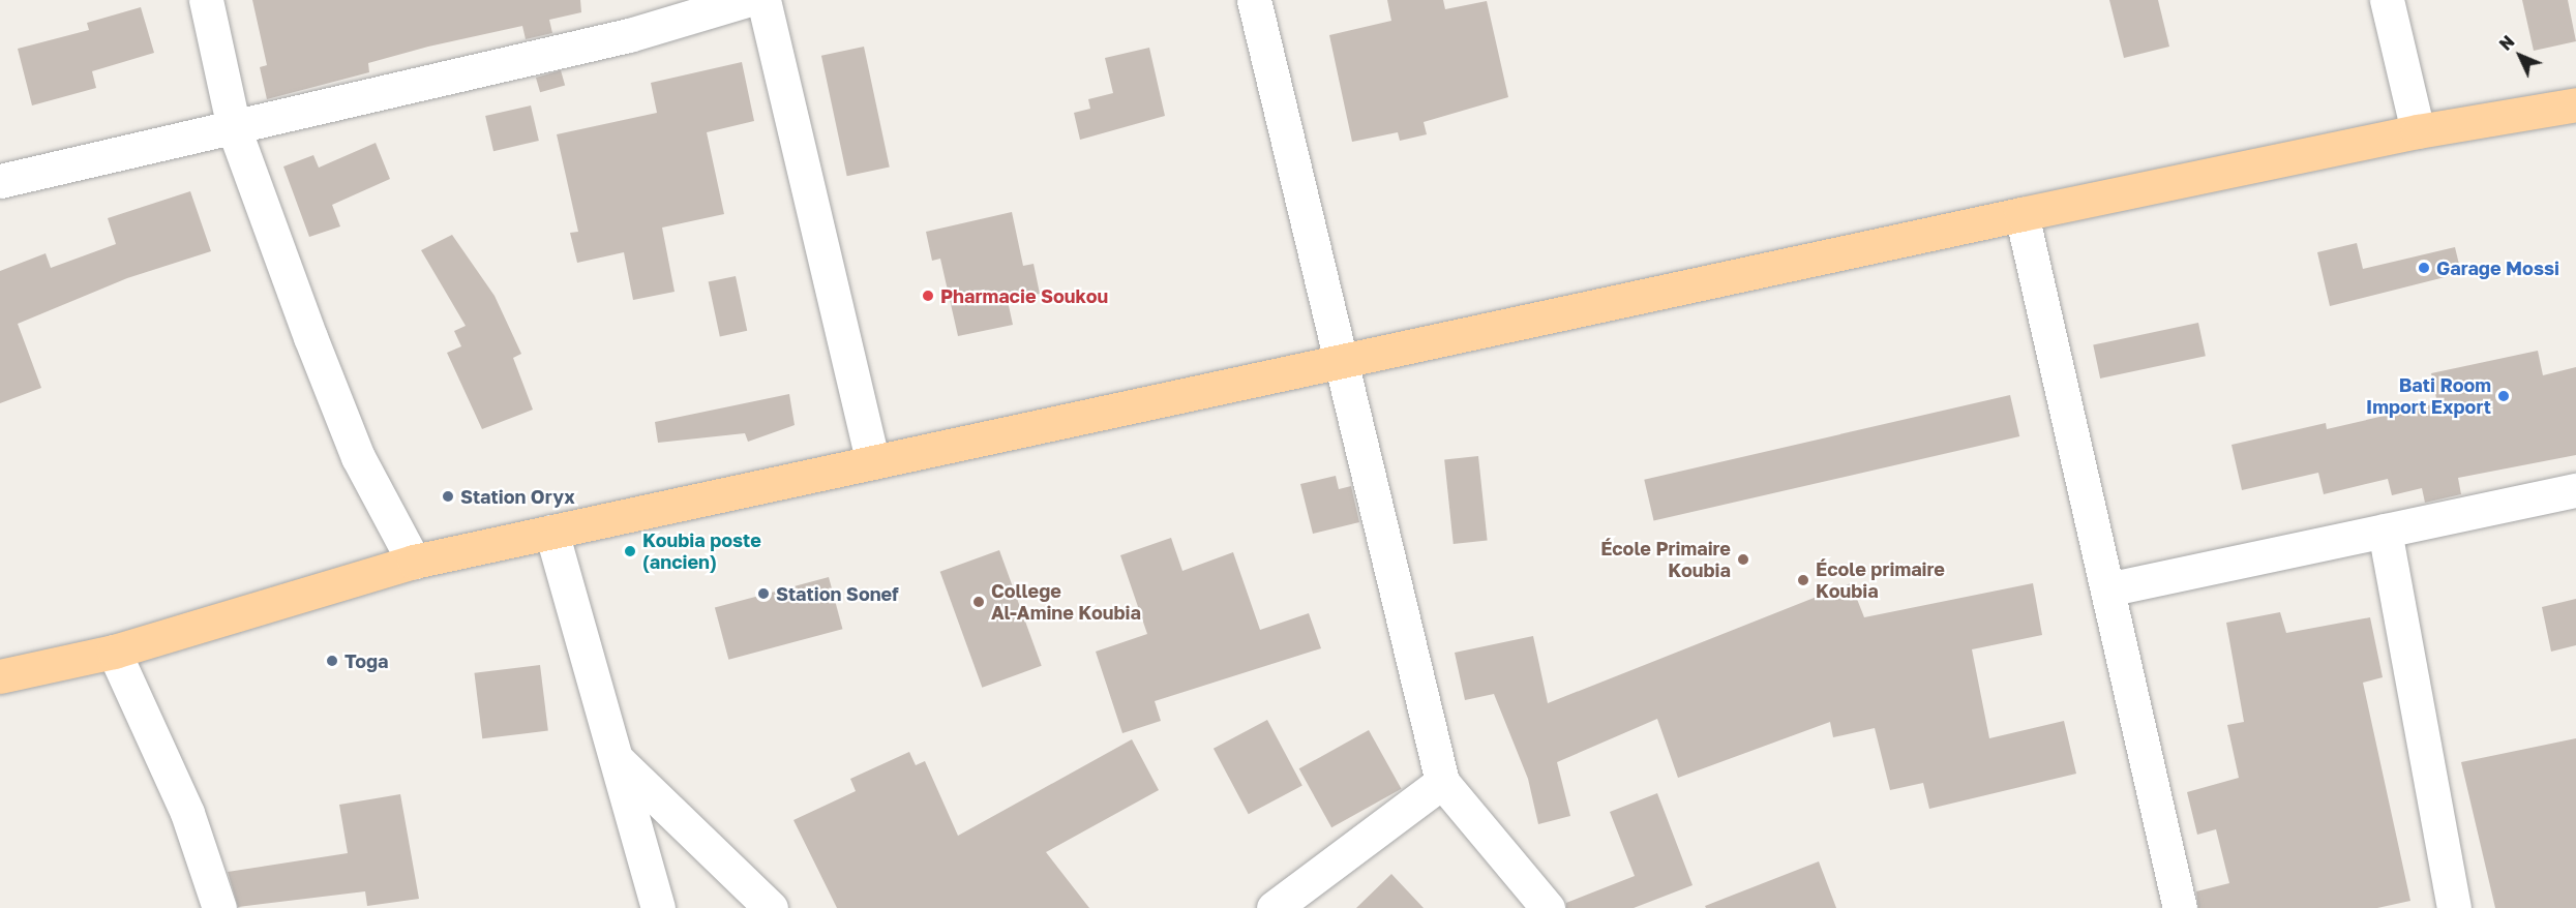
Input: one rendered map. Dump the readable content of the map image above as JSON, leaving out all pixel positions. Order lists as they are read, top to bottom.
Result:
{
  "places": [
    "Garage Mossi",
    "Pharmacie Soukou",
    "Bati Room Import Export",
    "Station Oryx",
    "Koubia poste (ancien)",
    "École Primaire Koubia",
    "École primaire Koubia",
    "Station Sonef",
    "College Al-Amine Koubia",
    "Toga"
  ],
  "north": "top left"
}
